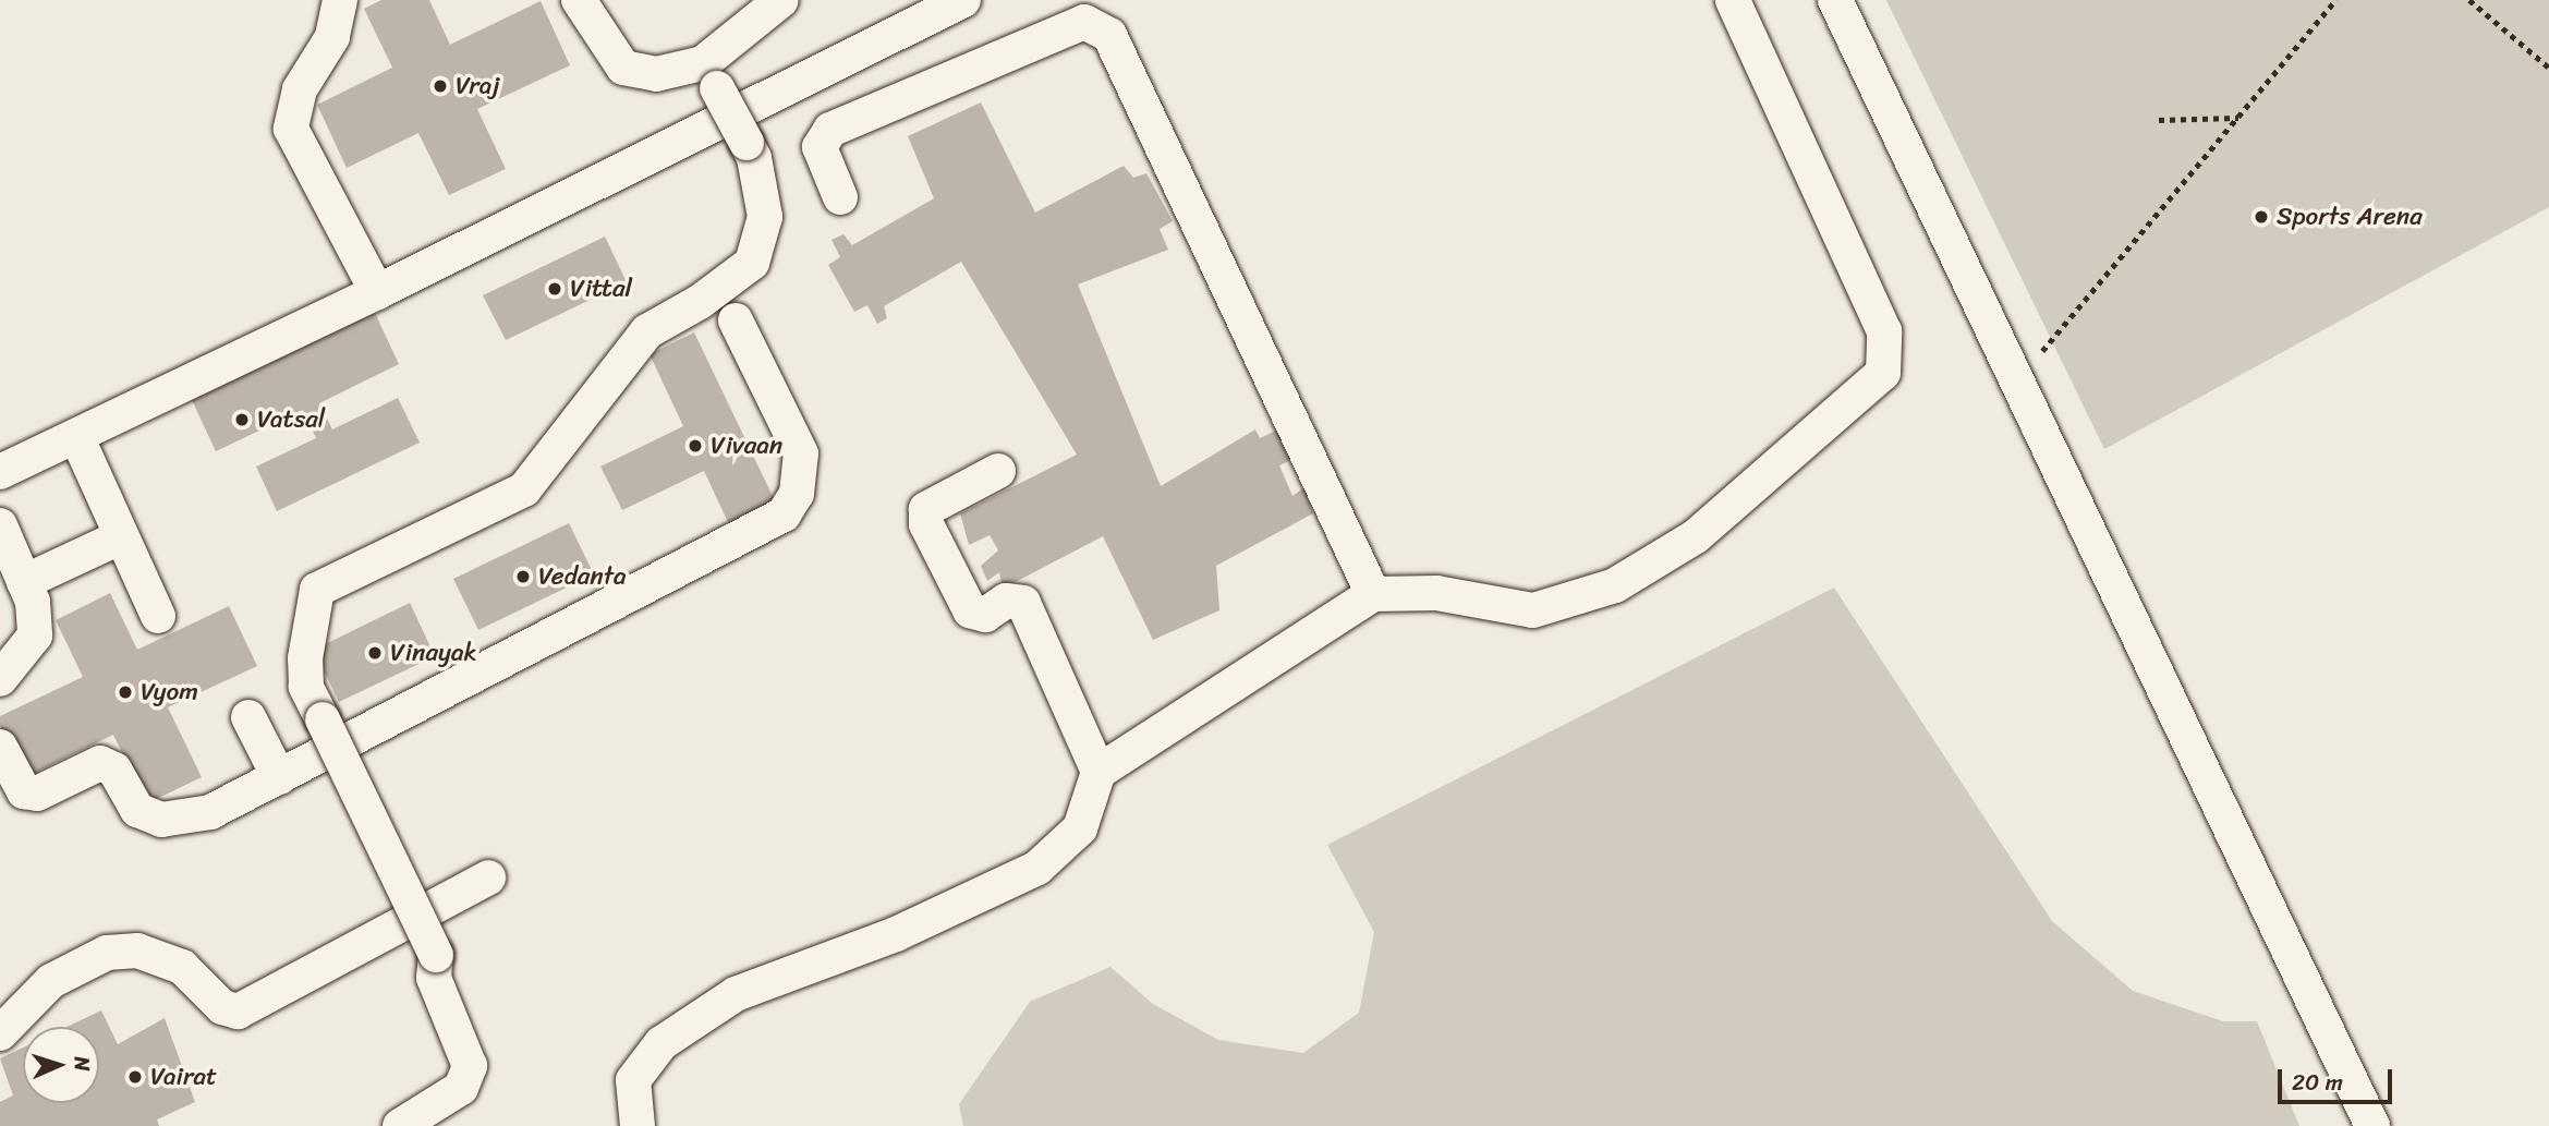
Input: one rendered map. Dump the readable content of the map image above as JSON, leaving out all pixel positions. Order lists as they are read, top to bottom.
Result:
{
  "places": [
    "Vraj",
    "Sports Arena",
    "Vittal",
    "Vatsal",
    "Vivaan",
    "Vedanta",
    "Vinayak",
    "Vyom",
    "Vairat"
  ],
  "scale_bar": "20 m",
  "north": "right"
}
